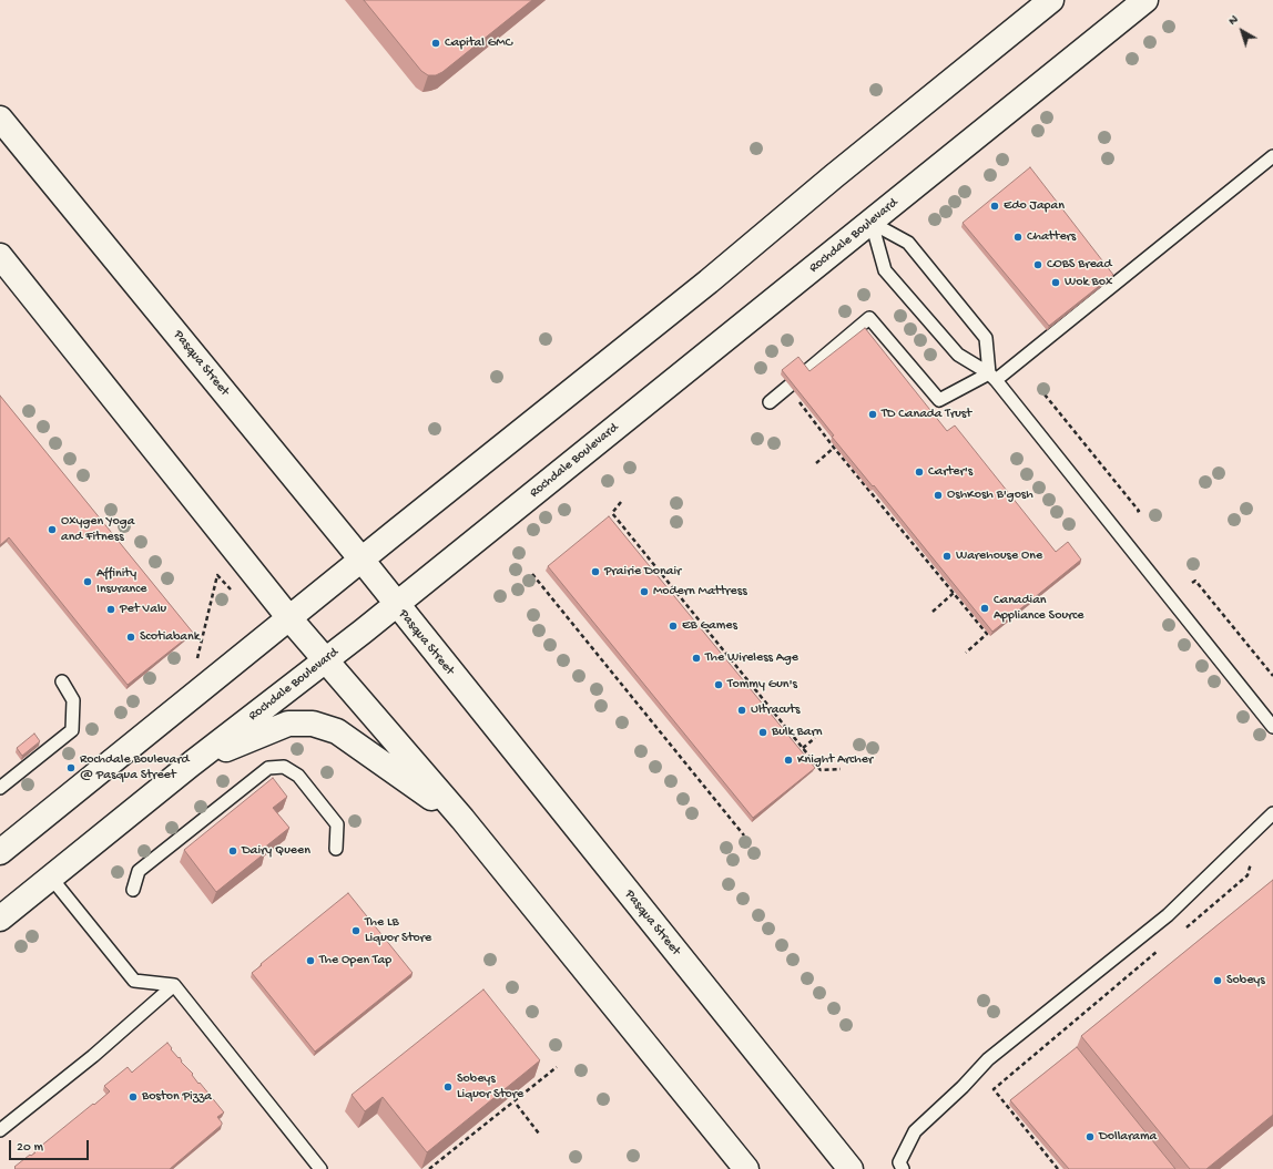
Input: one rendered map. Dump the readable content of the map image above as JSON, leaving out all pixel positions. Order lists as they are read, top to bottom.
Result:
{
  "streets": {
    "main road": ["Rochdale Boulevard", "Pasqua Street"]
  },
  "crossings": [
    ["Rochdale Boulevard", "Pasqua Street"]
  ],
  "places": [
    "Capital GMC",
    "Edo Japan",
    "Chatters",
    "COBS Bread",
    "Wok Box",
    "TD Canada Trust",
    "Carter's",
    "OshKosh B'gosh",
    "Oxygen Yoga and Fitness",
    "Warehouse One",
    "Prairie Donair",
    "Affinity Insurance",
    "Modern Mattress",
    "Canadian Appliance Source",
    "Pet Valu",
    "EB Games",
    "Scotiabank",
    "The Wireless Age",
    "Tommy Gun's",
    "Ultracuts",
    "Bulk Barn",
    "Knight Archer",
    "Rochdale Boulevard @ Pasqua Street",
    "Dairy Queen",
    "The LB Liquor Store",
    "The Open Tap",
    "Sobeys",
    "Sobeys Liquor Store",
    "Boston Pizza",
    "Dollarama"
  ],
  "scale_bar": "20 m",
  "north": "top left"
}
